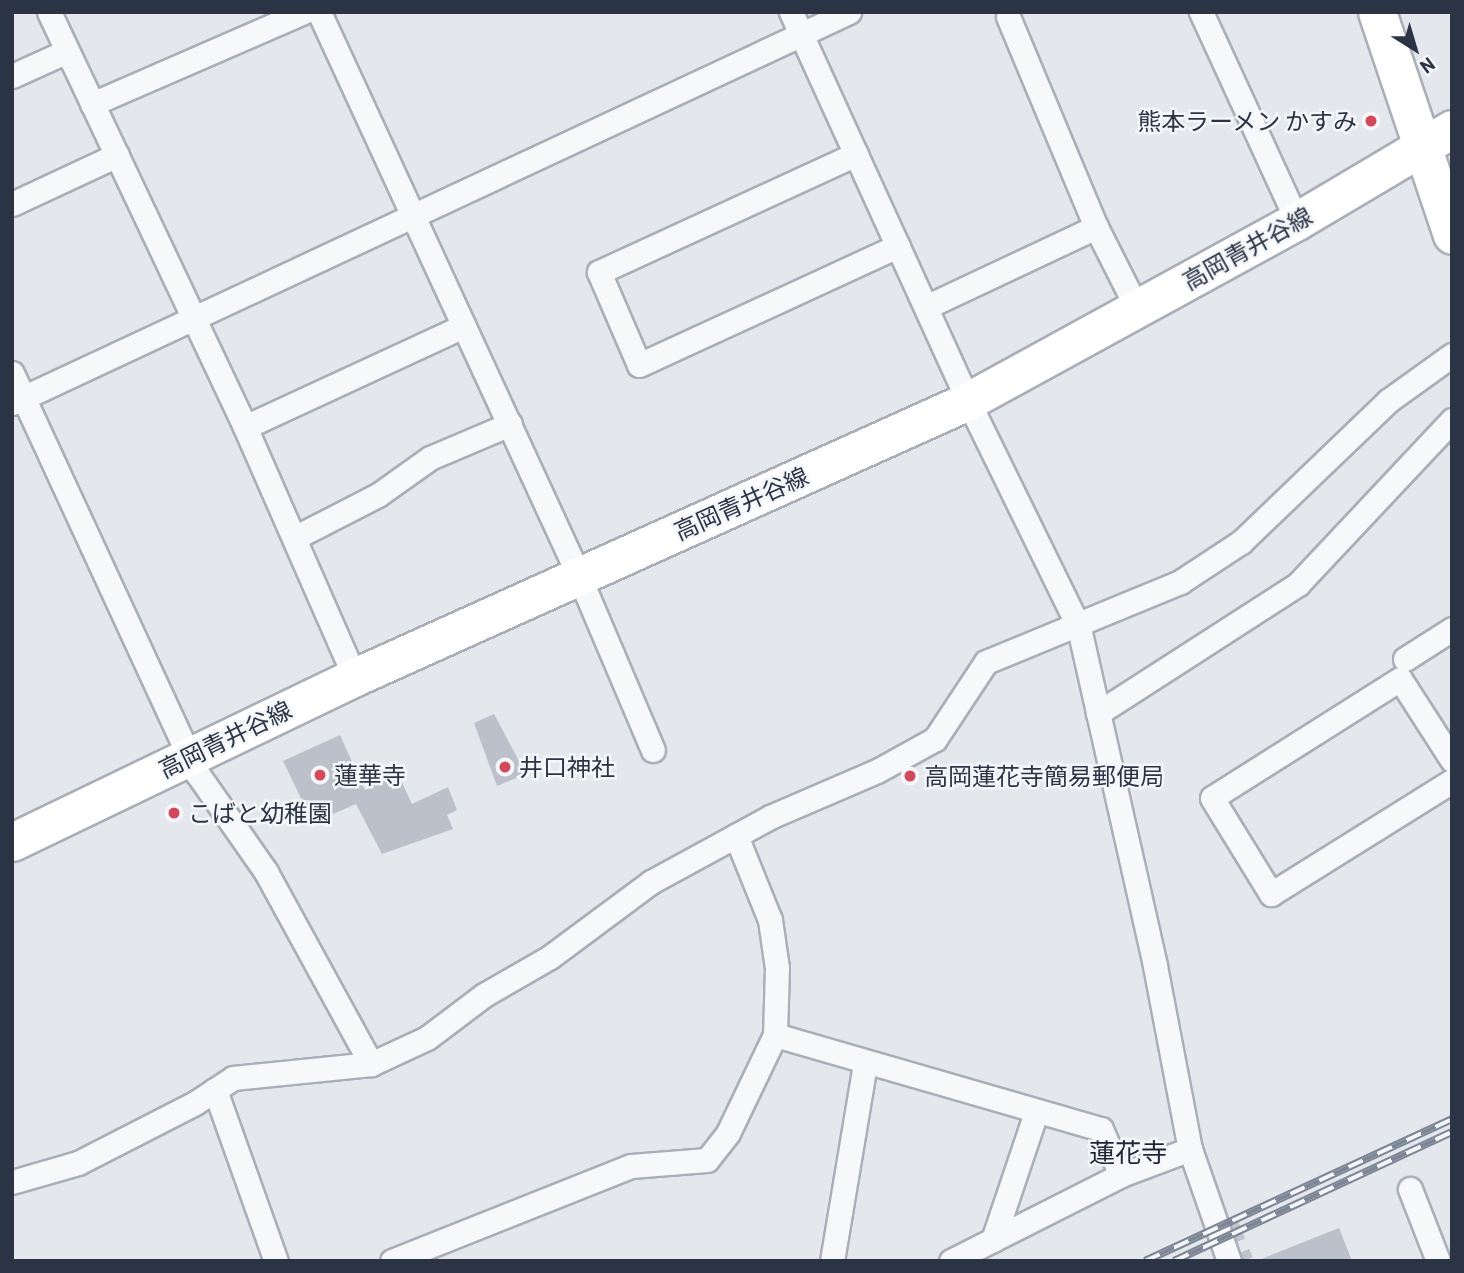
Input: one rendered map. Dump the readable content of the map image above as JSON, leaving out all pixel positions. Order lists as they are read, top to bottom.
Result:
{
  "streets": {
    "main road": ["高岡青井谷線"]
  },
  "districts": ["蓮花寺"],
  "places": [
    "熊本ラーメン かすみ",
    "井口神社",
    "蓮華寺",
    "高岡蓮花寺簡易郵便局",
    "こばと幼稚園"
  ],
  "north": "bottom right"
}
